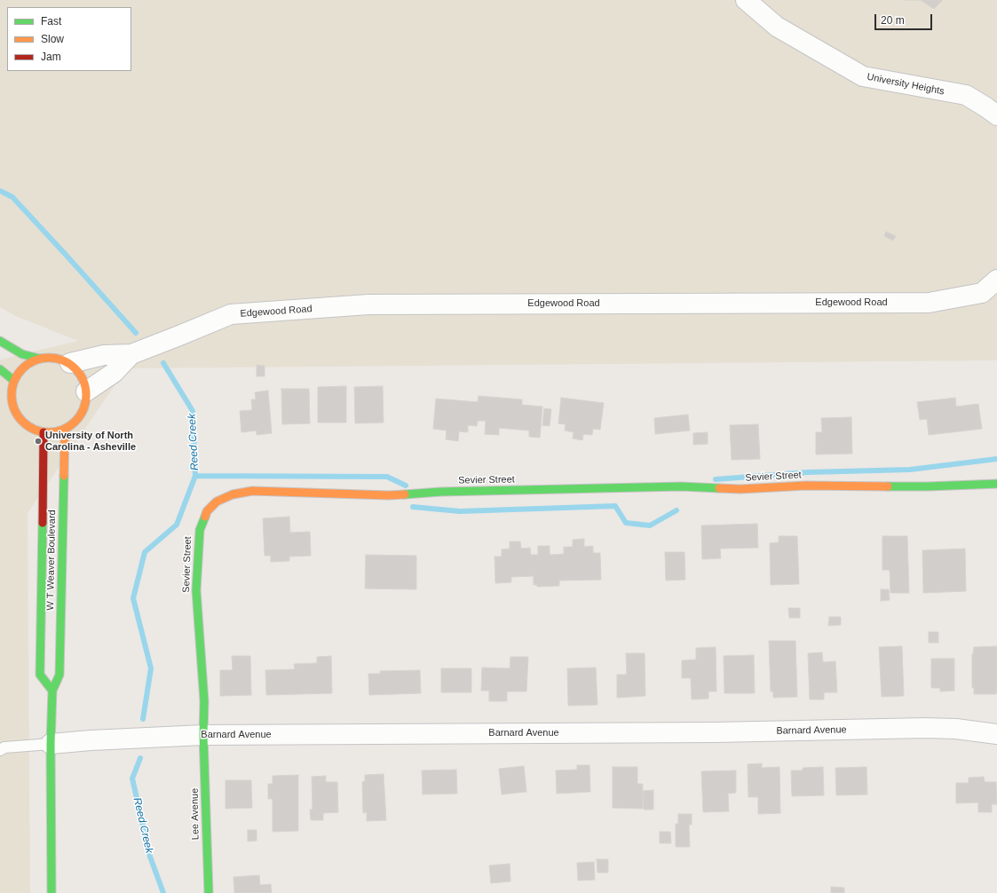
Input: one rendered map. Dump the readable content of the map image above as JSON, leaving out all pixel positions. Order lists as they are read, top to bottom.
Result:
{
  "streets": {
    "street": [
      "University Heights",
      "Edgewood Road",
      "Sevier Street",
      "W T Weaver Boulevard",
      "Barnard Avenue",
      "Lee Avenue"
    ]
  },
  "crossings": [
    ["Edgewood Road", "W T Weaver Boulevard"],
    ["Sevier Street", "Barnard Avenue"],
    ["Sevier Street", "Lee Avenue"],
    ["W T Weaver Boulevard", "Barnard Avenue"],
    ["Barnard Avenue", "Lee Avenue"]
  ],
  "water": ["Reed Creek"],
  "places": ["University of North Carolina - Asheville"],
  "legend": ["Fast", "Slow", "Jam"],
  "scale_bar": "20 m"
}
